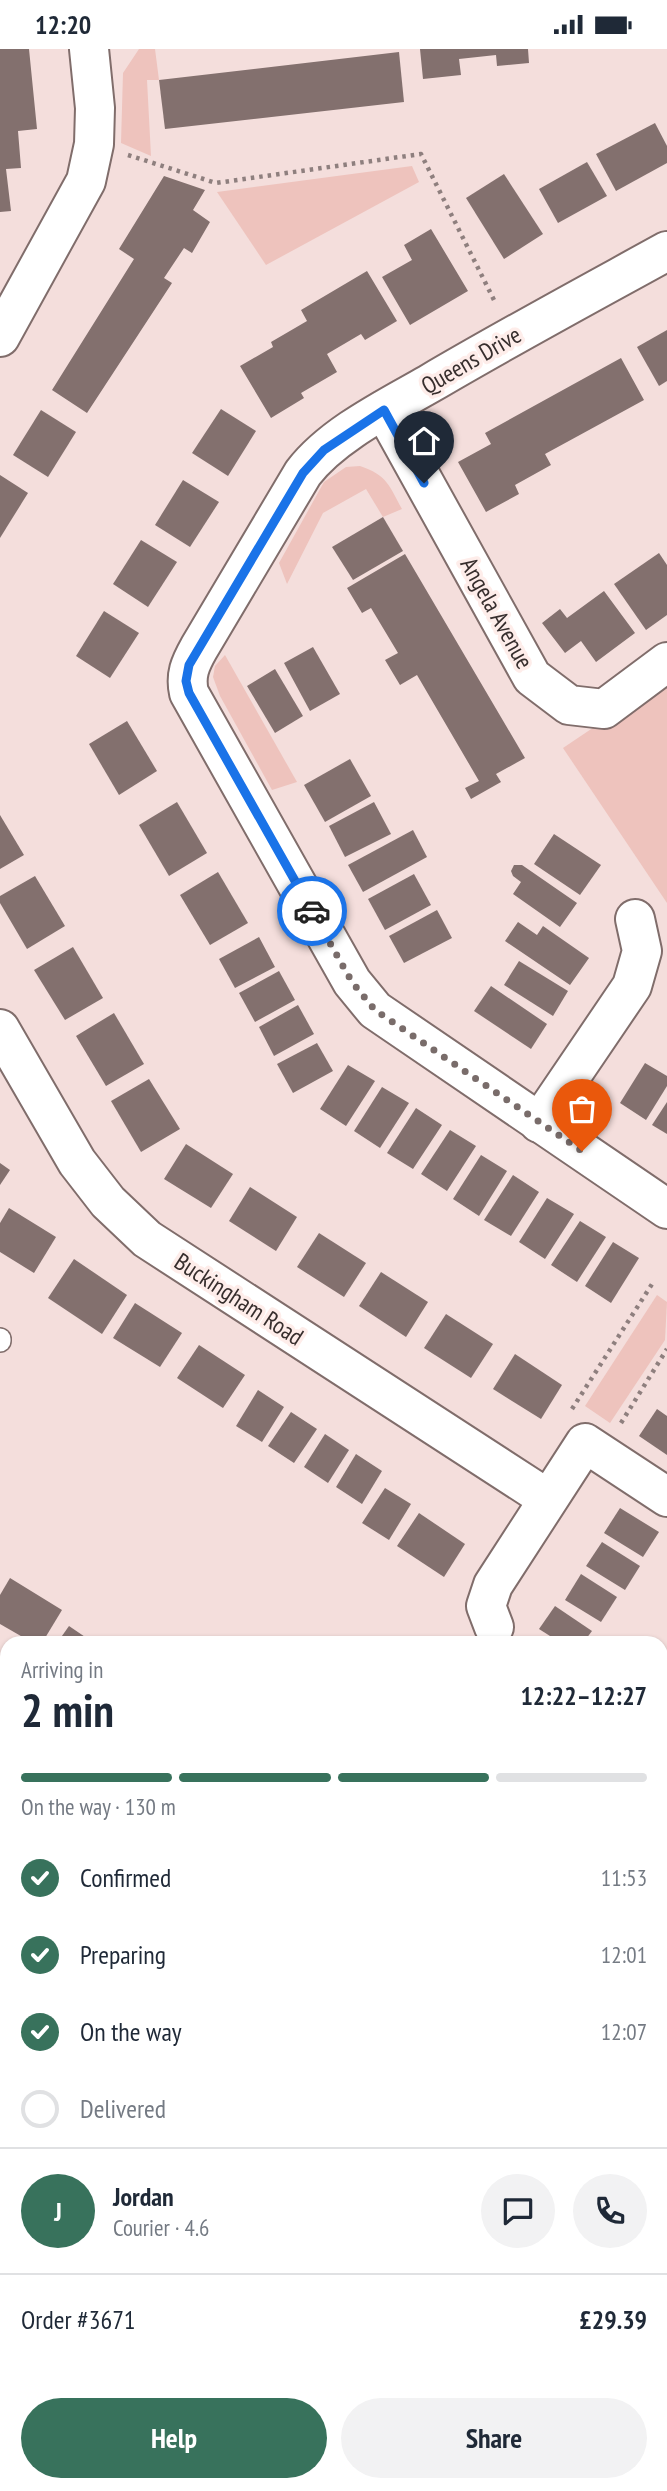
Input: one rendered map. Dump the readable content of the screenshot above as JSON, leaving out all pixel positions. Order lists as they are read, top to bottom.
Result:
{
  "streets": {
    "street": ["Queens Drive", "Angela Avenue", "Buckingham Road"]
  },
  "crossings": [
    ["Queens Drive", "Angela Avenue"]
  ],
  "page": {
    "status": "12:20",
    "heading": ["2 min", "Arriving in", "12:22–12:27"],
    "panel": [
      "Jordan",
      "Courier · 4.6",
      "Order #3671",
      "£29.39"
    ],
    "bar": "On the way · 130 m",
    "list": [
      ["Confirmed", "11:53"],
      ["Preparing", "12:01"],
      ["On the way", "12:07"],
      "Delivered"
    ],
    "round": "J",
    "buttons": ["Help", "Share"]
  }
}
